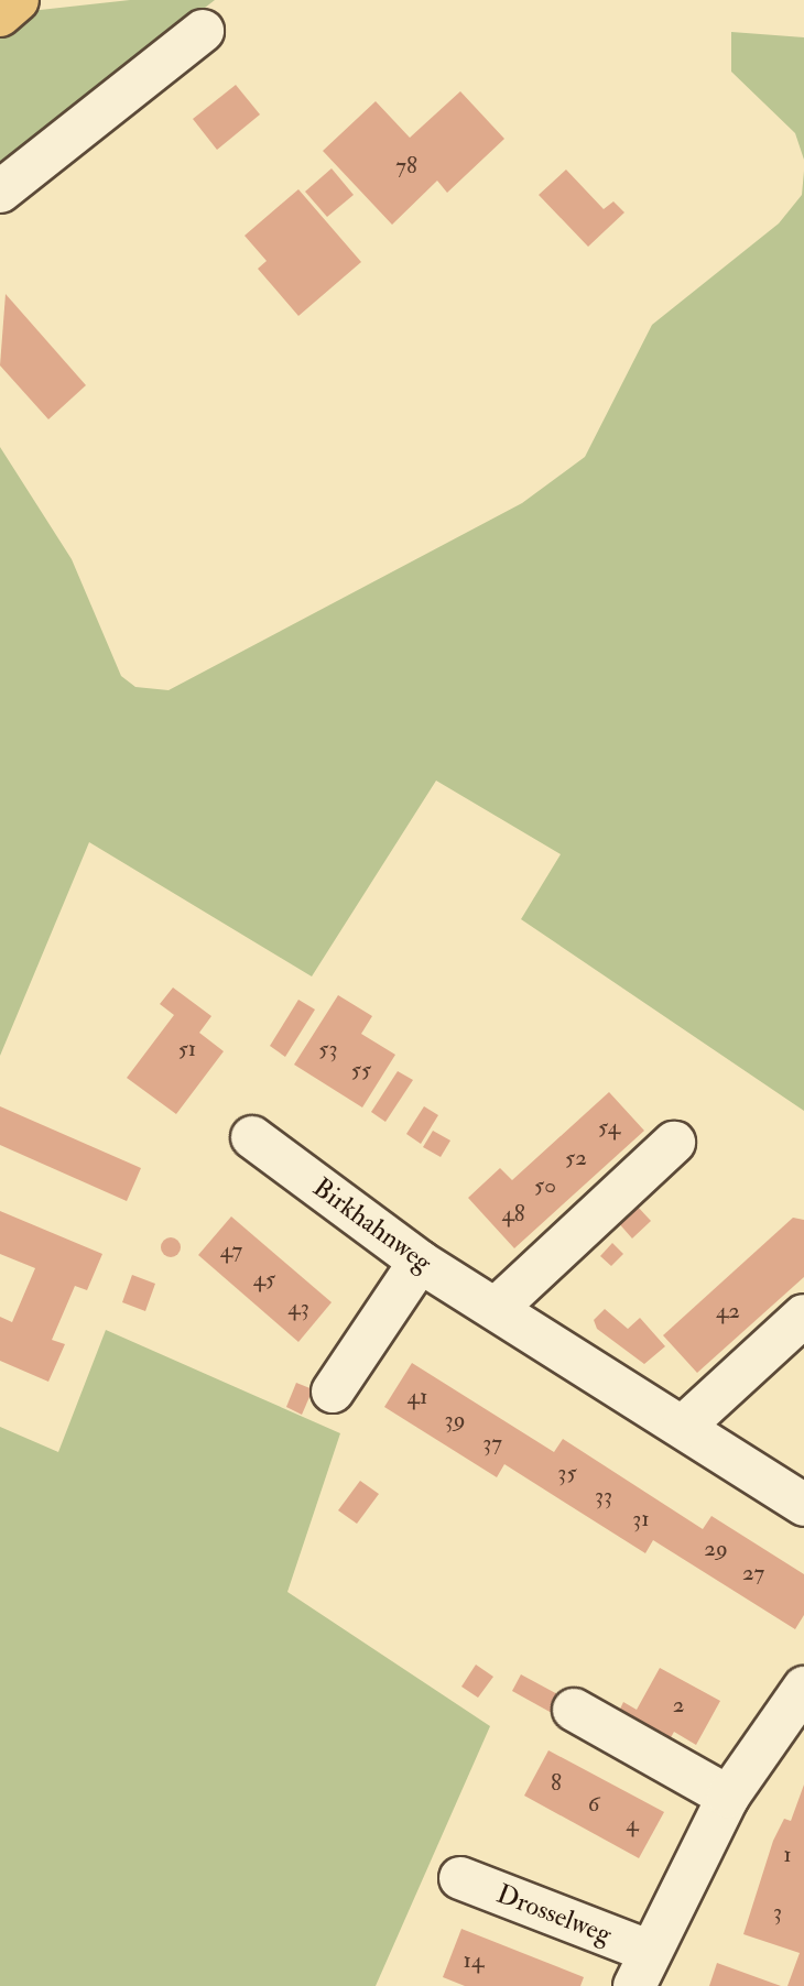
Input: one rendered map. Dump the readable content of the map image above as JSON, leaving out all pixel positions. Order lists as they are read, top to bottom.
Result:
{
  "streets": {
    "street": ["Birkhahnweg", "Drosselweg"]
  },
  "house_numbers": [
    "78",
    "51",
    "53",
    "55",
    "54",
    "52",
    "50",
    "48",
    "47",
    "45",
    "43",
    "42",
    "41",
    "39",
    "37",
    "35",
    "33",
    "31",
    "29",
    "27",
    "2",
    "8",
    "6",
    "4",
    "1",
    "3",
    "14"
  ]
}
